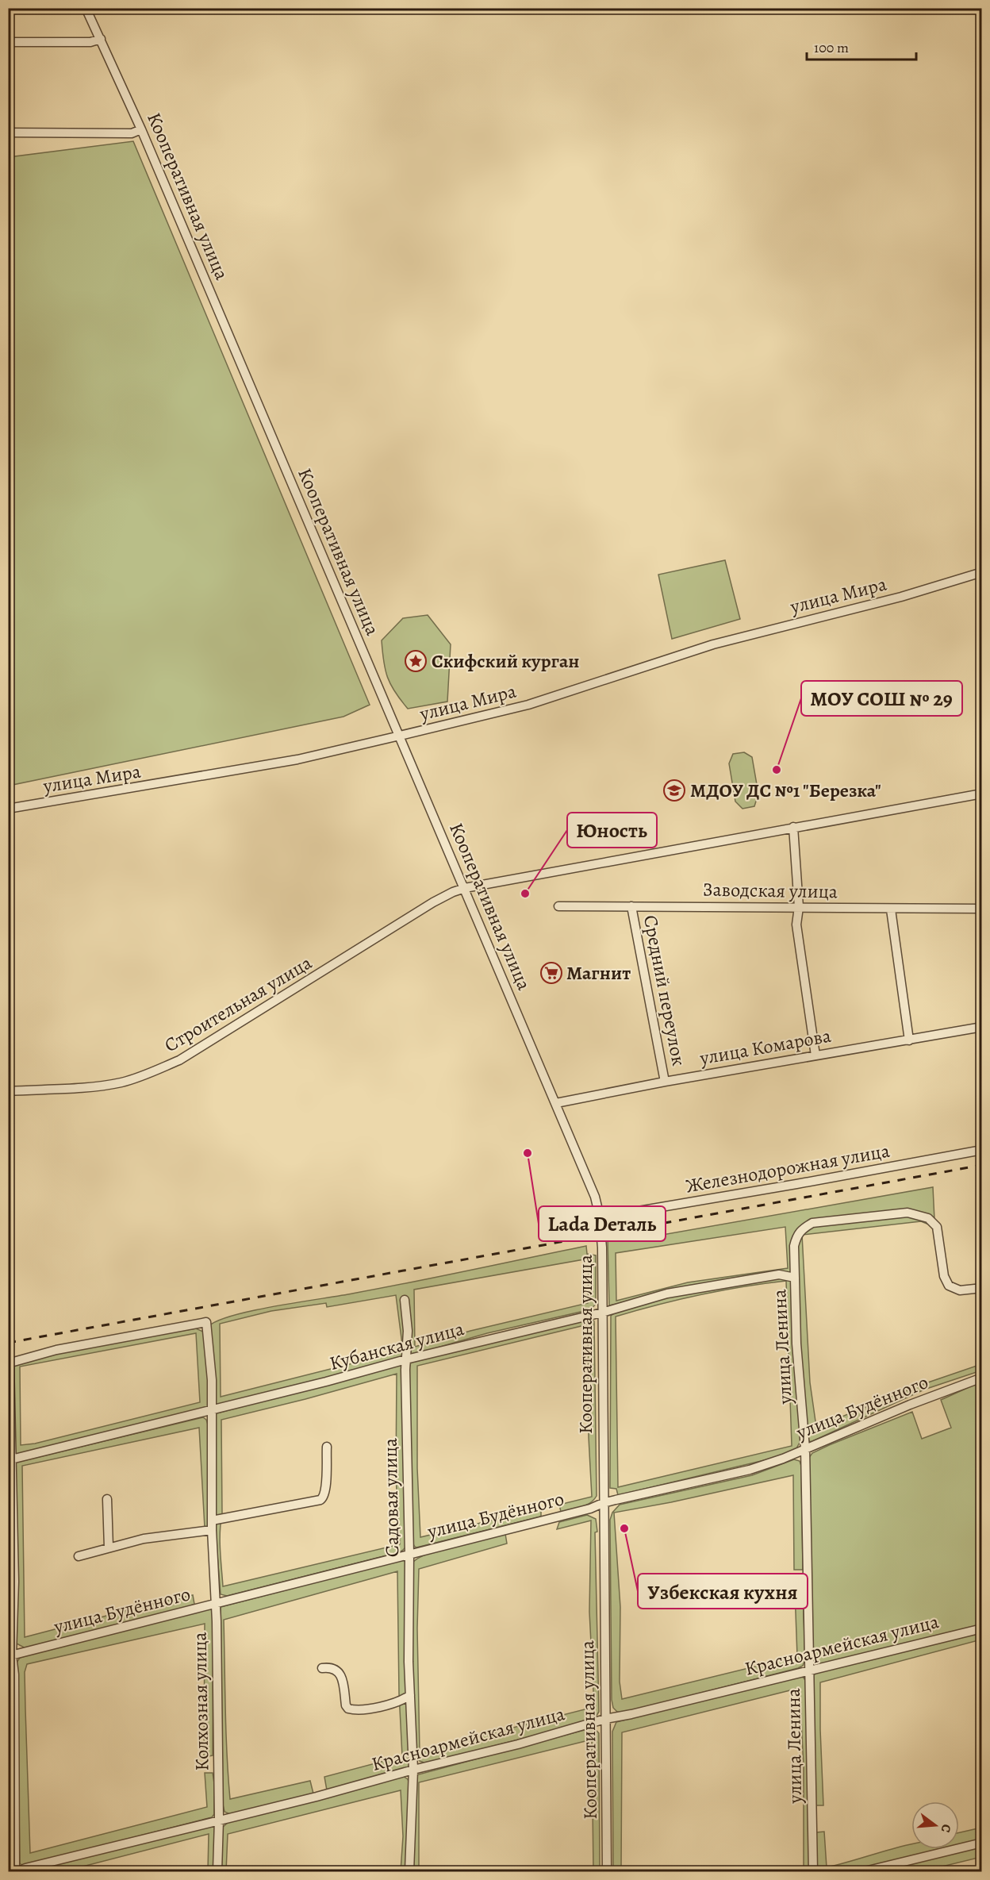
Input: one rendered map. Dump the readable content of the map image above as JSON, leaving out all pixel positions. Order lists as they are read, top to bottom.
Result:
{
  "streets": {
    "street": [
      "Кооперативная улица",
      "улица Мира",
      "Заводская улица",
      "Средний переулок",
      "Строительная улица",
      "улица Комарова",
      "Железнодорожная улица",
      "Кубанская улица",
      "улица Ленина",
      "улица Будённого",
      "Садовая улица",
      "Красноармейская улица",
      "Колхозная улица"
    ]
  },
  "crossings": [
    ["Кооперативная улица", "улица Мира"],
    ["Кооперативная улица", "Строительная улица"],
    ["Кооперативная улица", "улица Комарова"],
    ["Кооперативная улица", "Железнодорожная улица"],
    ["Кооперативная улица", "Кубанская улица"],
    ["Кооперативная улица", "улица Будённого"],
    ["Кооперативная улица", "Красноармейская улица"],
    ["Заводская улица", "Средний переулок"],
    ["Средний переулок", "улица Комарова"],
    ["Кубанская улица", "улица Ленина"],
    ["Кубанская улица", "Садовая улица"],
    ["Кубанская улица", "Колхозная улица"],
    ["улица Ленина", "улица Будённого"],
    ["улица Ленина", "Красноармейская улица"],
    ["улица Будённого", "Садовая улица"],
    ["улица Будённого", "Колхозная улица"],
    ["Садовая улица", "Красноармейская улица"],
    ["Красноармейская улица", "Колхозная улица"]
  ],
  "places": {
    "place": ["Скифский курган"],
    "other": [
      "МОУ СОШ № 29",
      "Юность",
      "Lada Dеталь",
      "Узбекская кухня"
    ],
    "school or university": ["МДОУ ДС №1 \"Березка\""],
    "supermarket": ["Магнит"]
  },
  "scale_bar": "100 m",
  "north": "right"
}
